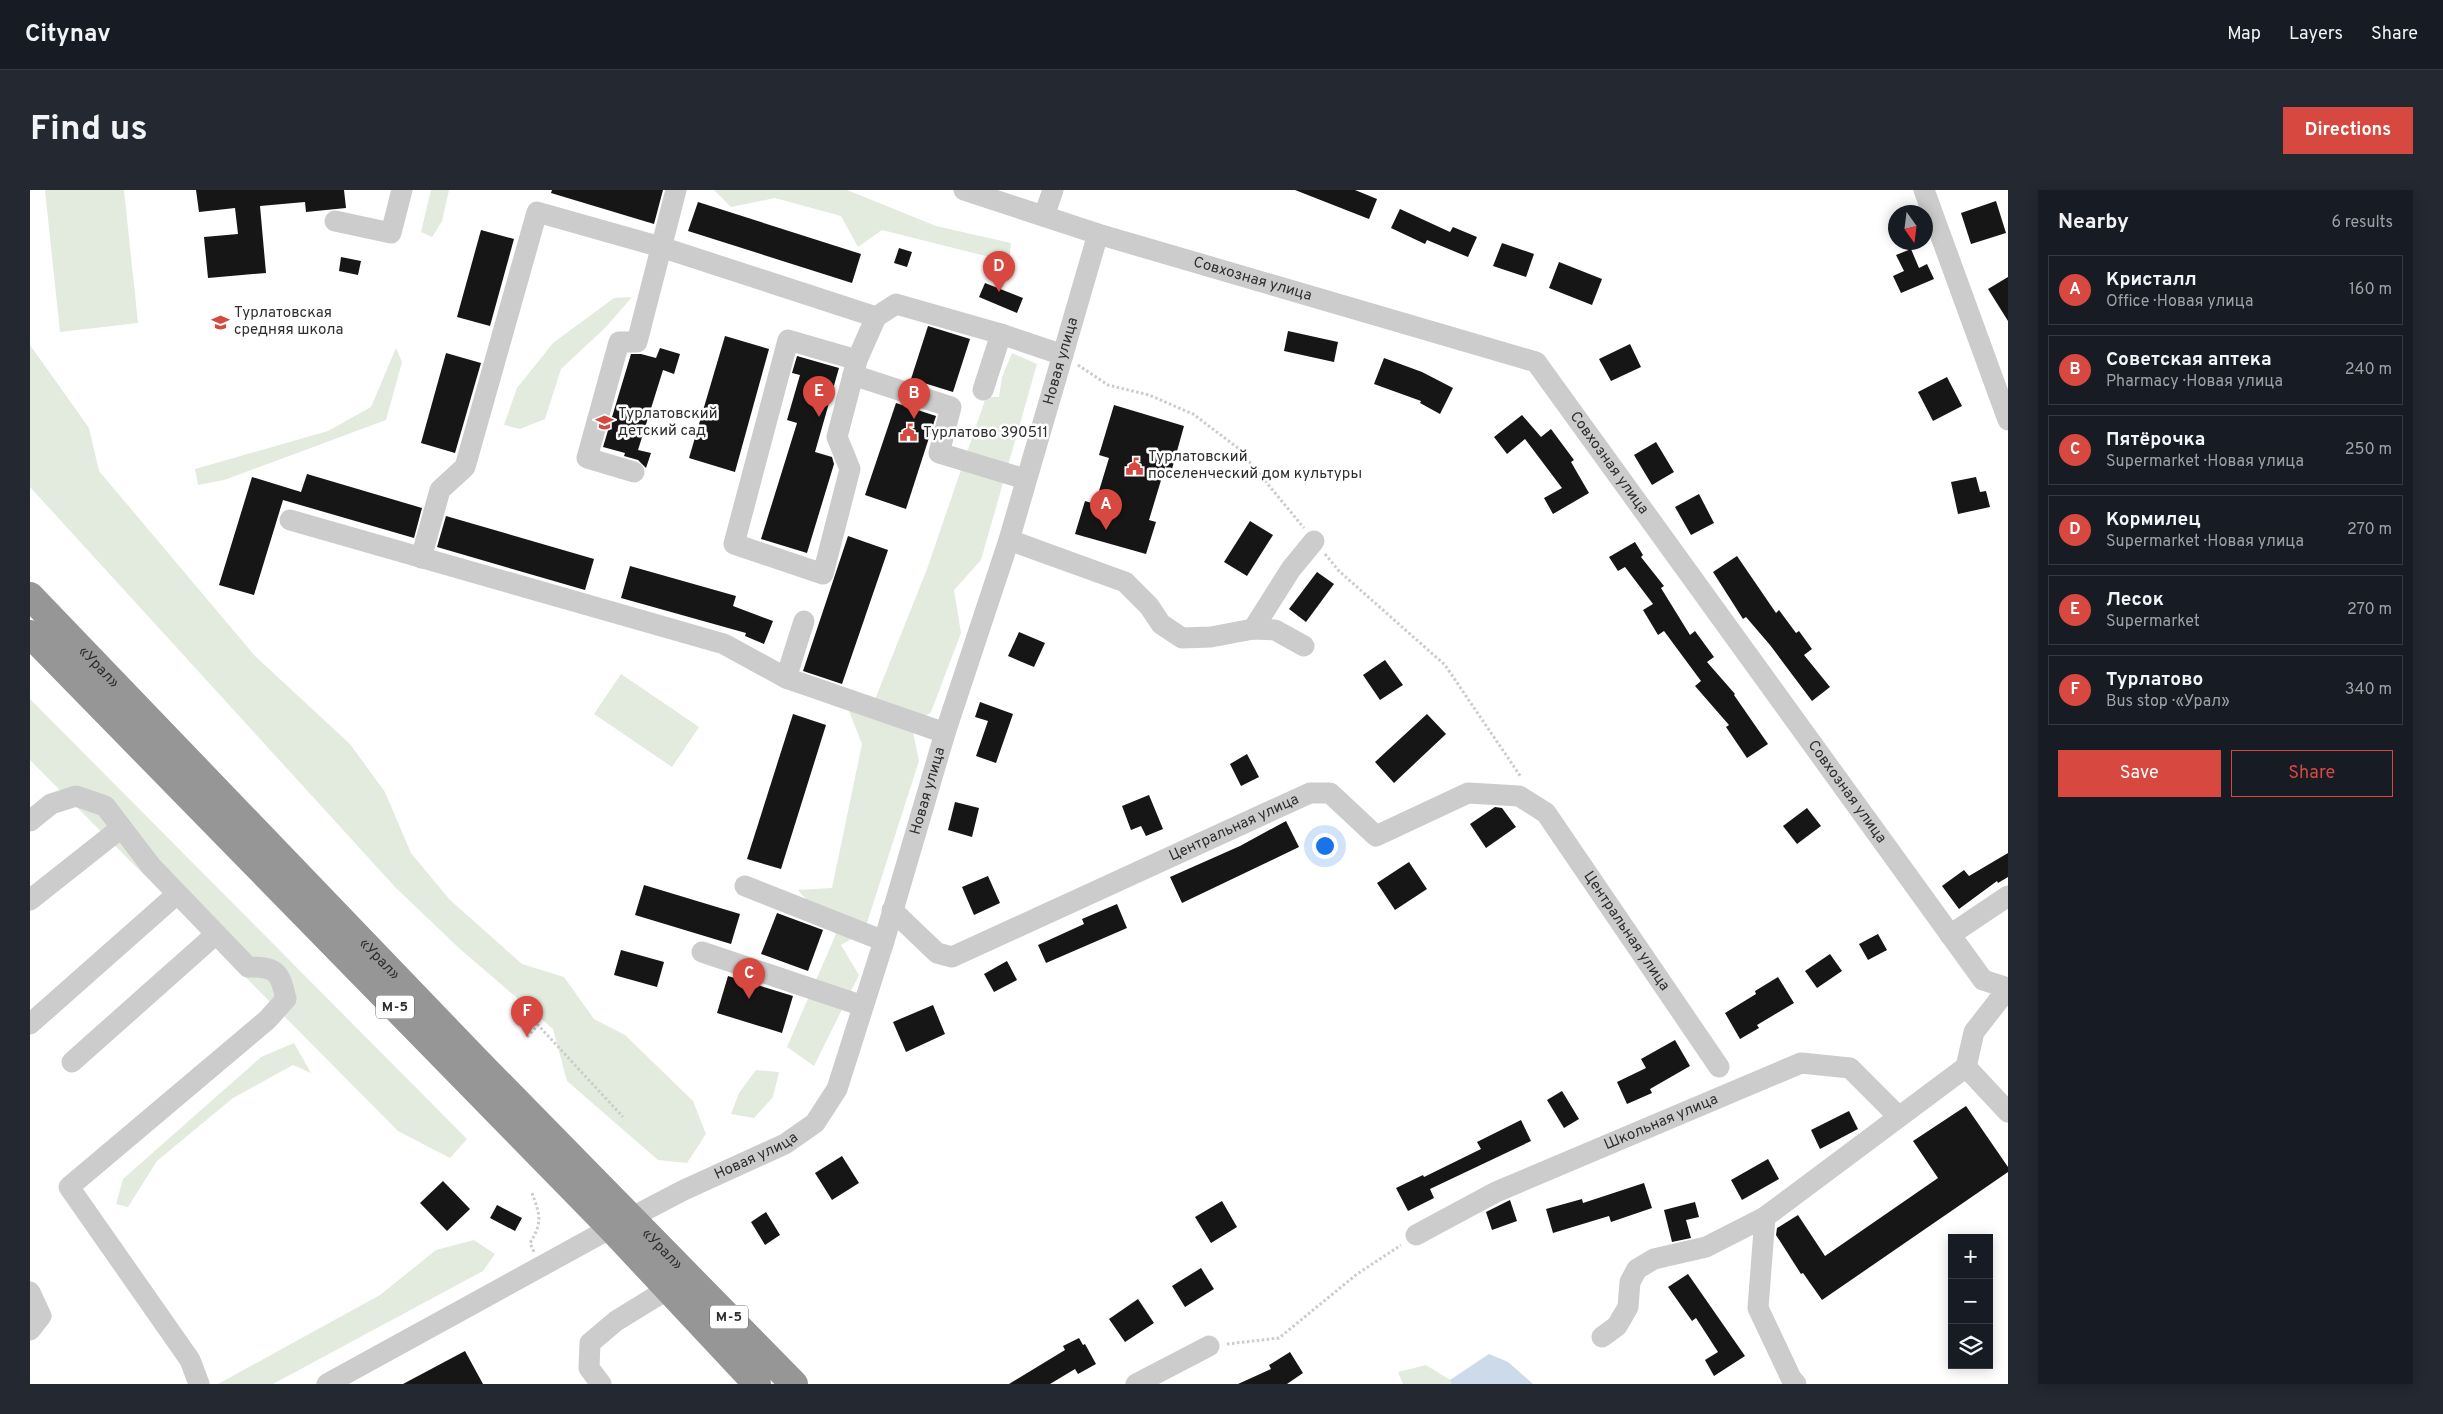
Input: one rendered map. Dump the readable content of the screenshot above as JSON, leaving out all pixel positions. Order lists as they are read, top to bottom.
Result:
{
  "streets": {
    "highway": ["«Урал»", "М-5"],
    "street": [
      "Совхозная улица",
      "Новая улица",
      "Центральная улица",
      "Школьная улица"
    ]
  },
  "crossings": [
    ["Совхозная улица", "Новая улица"],
    ["Новая улица", "«Урал»"],
    ["Новая улица", "Центральная улица"]
  ],
  "places": {
    "school or university": ["Турлатовская средняя школа", "Турлатовский детский сад"],
    "public building": ["Турлатово 390511", "Турлатовский поселенческий дом культуры"]
  },
  "north": "bottom",
  "page": {
    "header": "Citynav",
    "nav": ["Map", "Layers", "Share"],
    "buttons": [
      "Directions",
      ["Save", "Share"]
    ],
    "title": "Find us",
    "heading": ["Nearby", "6 results"],
    "pins": [
      "D",
      "E",
      "B",
      "A",
      "C",
      "F"
    ],
    "list": [
      {
        "mark": "A",
        "name": "Кристалл",
        "note": "Office · Новая улица",
        "value": "160 m"
      },
      {
        "mark": "B",
        "name": "Советская аптека",
        "note": "Pharmacy · Новая улица",
        "value": "240 m"
      },
      {
        "mark": "C",
        "name": "Пятёрочка",
        "note": "Supermarket · Новая улица",
        "value": "250 m"
      },
      {
        "mark": "D",
        "name": "Кормилец",
        "note": "Supermarket · Новая улица",
        "value": "270 m"
      },
      {
        "mark": "E",
        "name": "Лесок",
        "note": "Supermarket",
        "value": "270 m"
      },
      {
        "mark": "F",
        "name": "Турлатово",
        "note": "Bus stop · «Урал»",
        "value": "340 m"
      }
    ],
    "map_buttons": ["+", "−"]
  }
}
